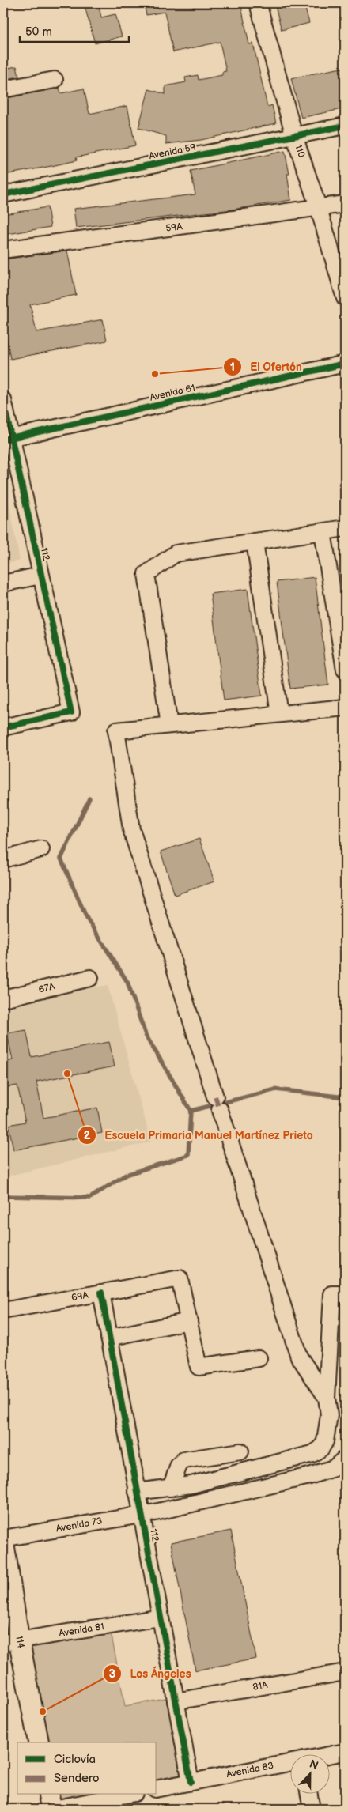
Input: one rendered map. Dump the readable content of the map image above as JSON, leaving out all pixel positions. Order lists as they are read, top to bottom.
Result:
{
  "streets": {
    "main road": ["114"],
    "street": [
      "110",
      "Avenida 59",
      "59A",
      "Avenida 61",
      "112",
      "67A",
      "69A",
      "Avenida 73",
      "Avenida 81",
      "81A",
      "Avenida 83"
    ]
  },
  "crossings": [
    ["110", "Avenida 59"],
    ["110", "59A"],
    ["Avenida 61", "112"],
    ["112", "69A"],
    ["112", "Avenida 73"],
    ["112", "Avenida 81"],
    ["112", "81A"],
    ["112", "Avenida 83"],
    ["Avenida 73", "114"],
    ["Avenida 81", "114"]
  ],
  "places": ["El Ofertón", "Escuela Primaria Manuel Martínez Prieto", "Los Ángeles"],
  "legend": ["Ciclovía", "Sendero"],
  "scale_bar": "50 m",
  "north": "top"
}
